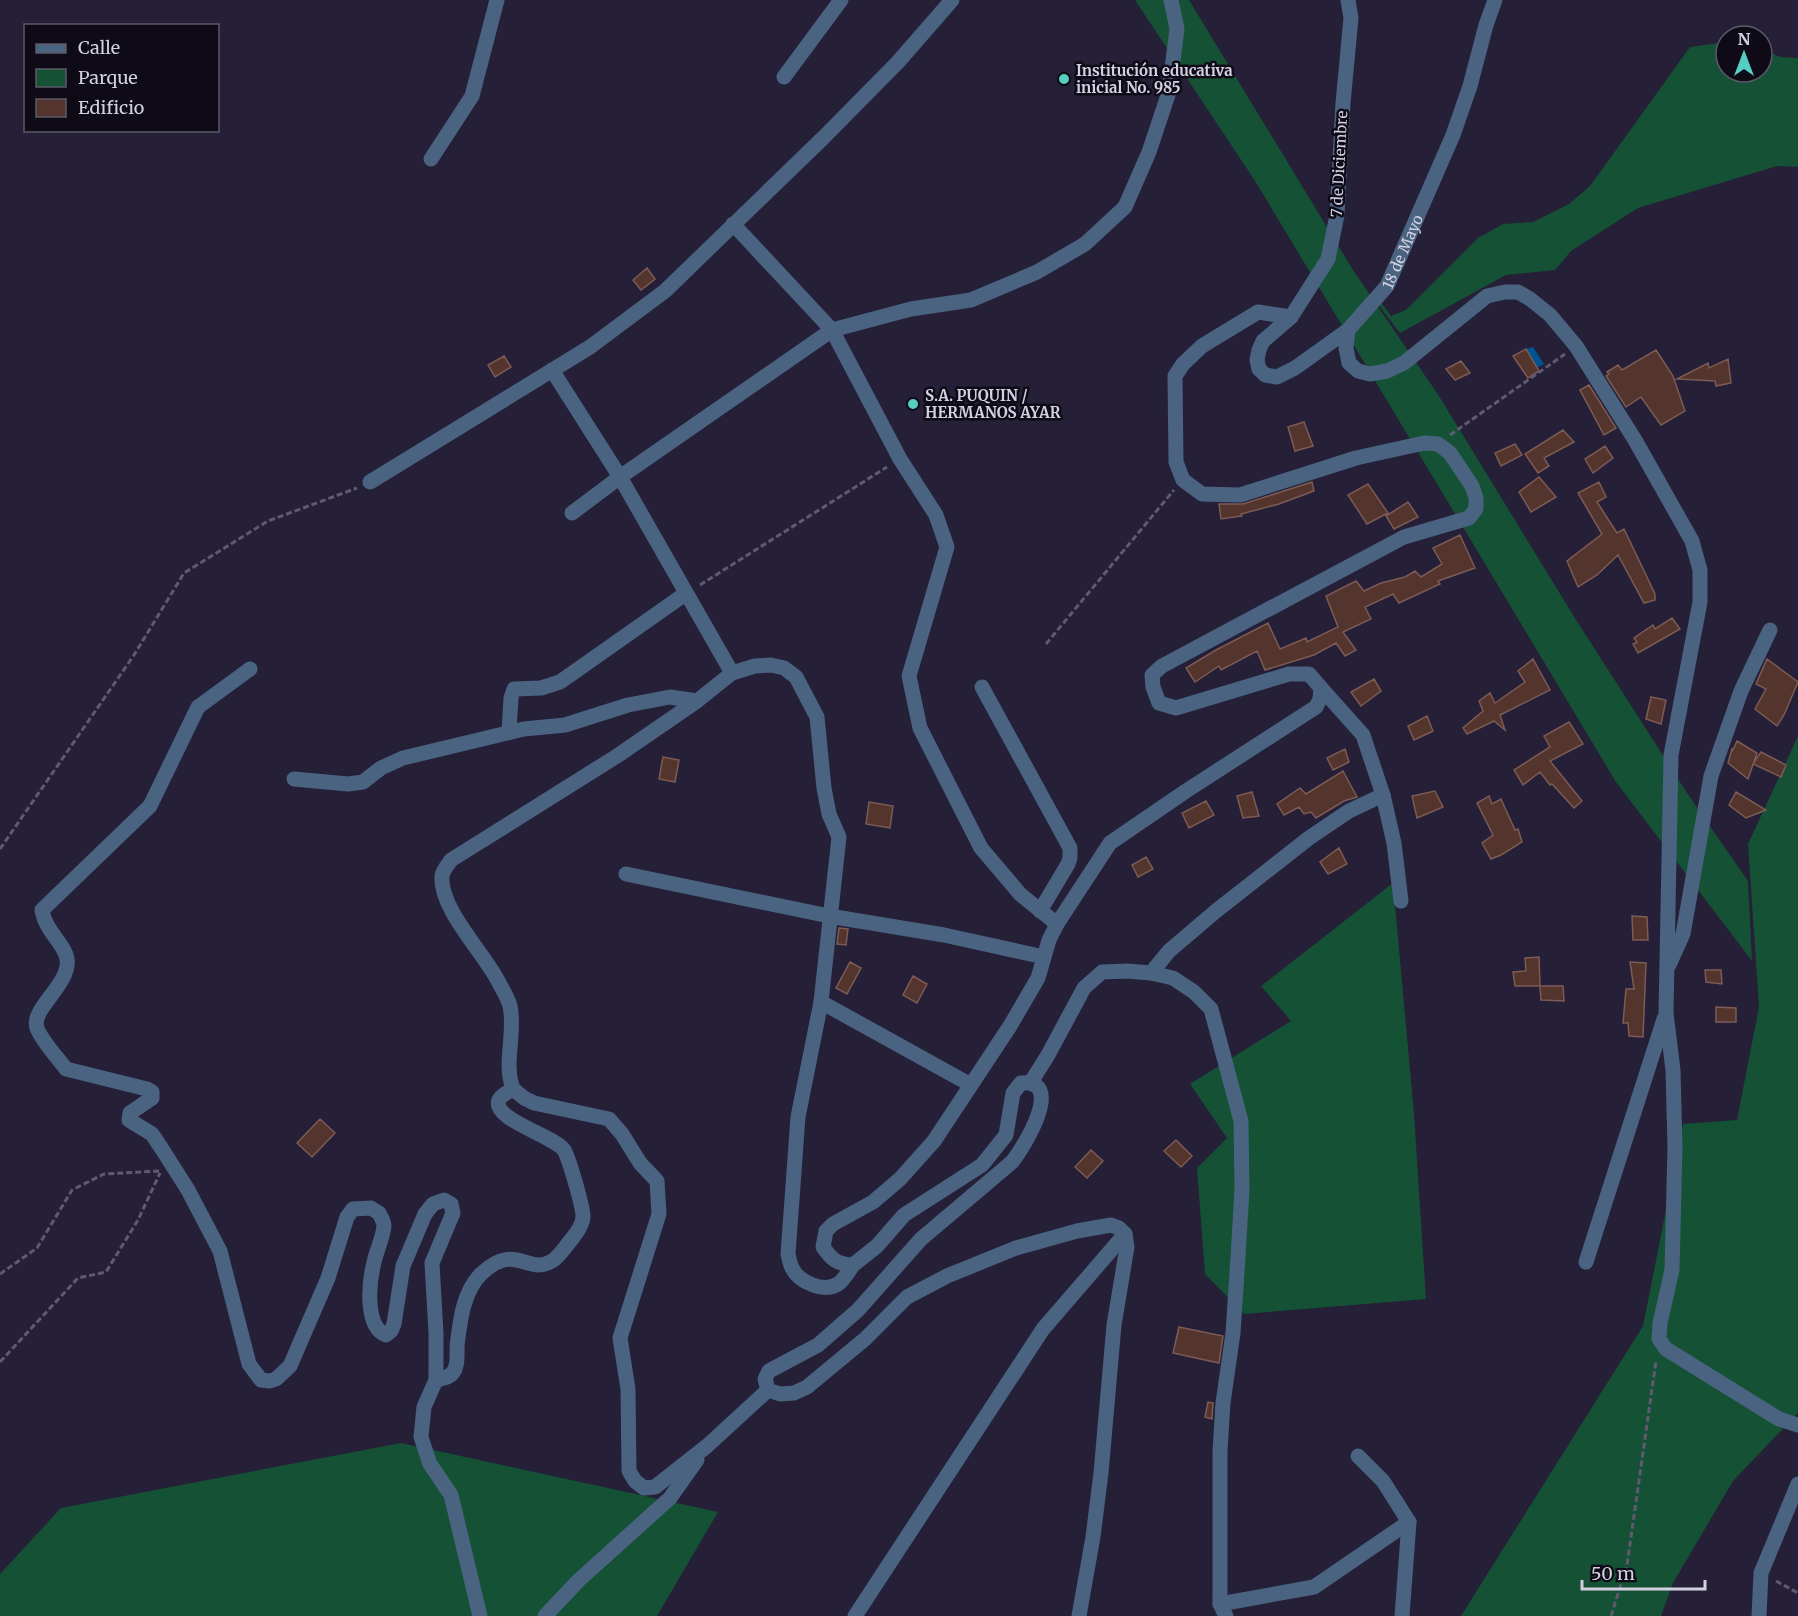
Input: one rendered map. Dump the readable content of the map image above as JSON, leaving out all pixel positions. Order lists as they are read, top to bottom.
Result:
{
  "streets": {
    "street": ["7 de Diciembre", "18 de Mayo"]
  },
  "crossings": [
    ["7 de Diciembre", "18 de Mayo"]
  ],
  "places": ["Institución educativa inicial No. 985", "S.A. PUQUIN / HERMANOS AYAR"],
  "legend": ["Calle", "Parque", "Edificio"],
  "scale_bar": "50 m",
  "north": "top"
}
